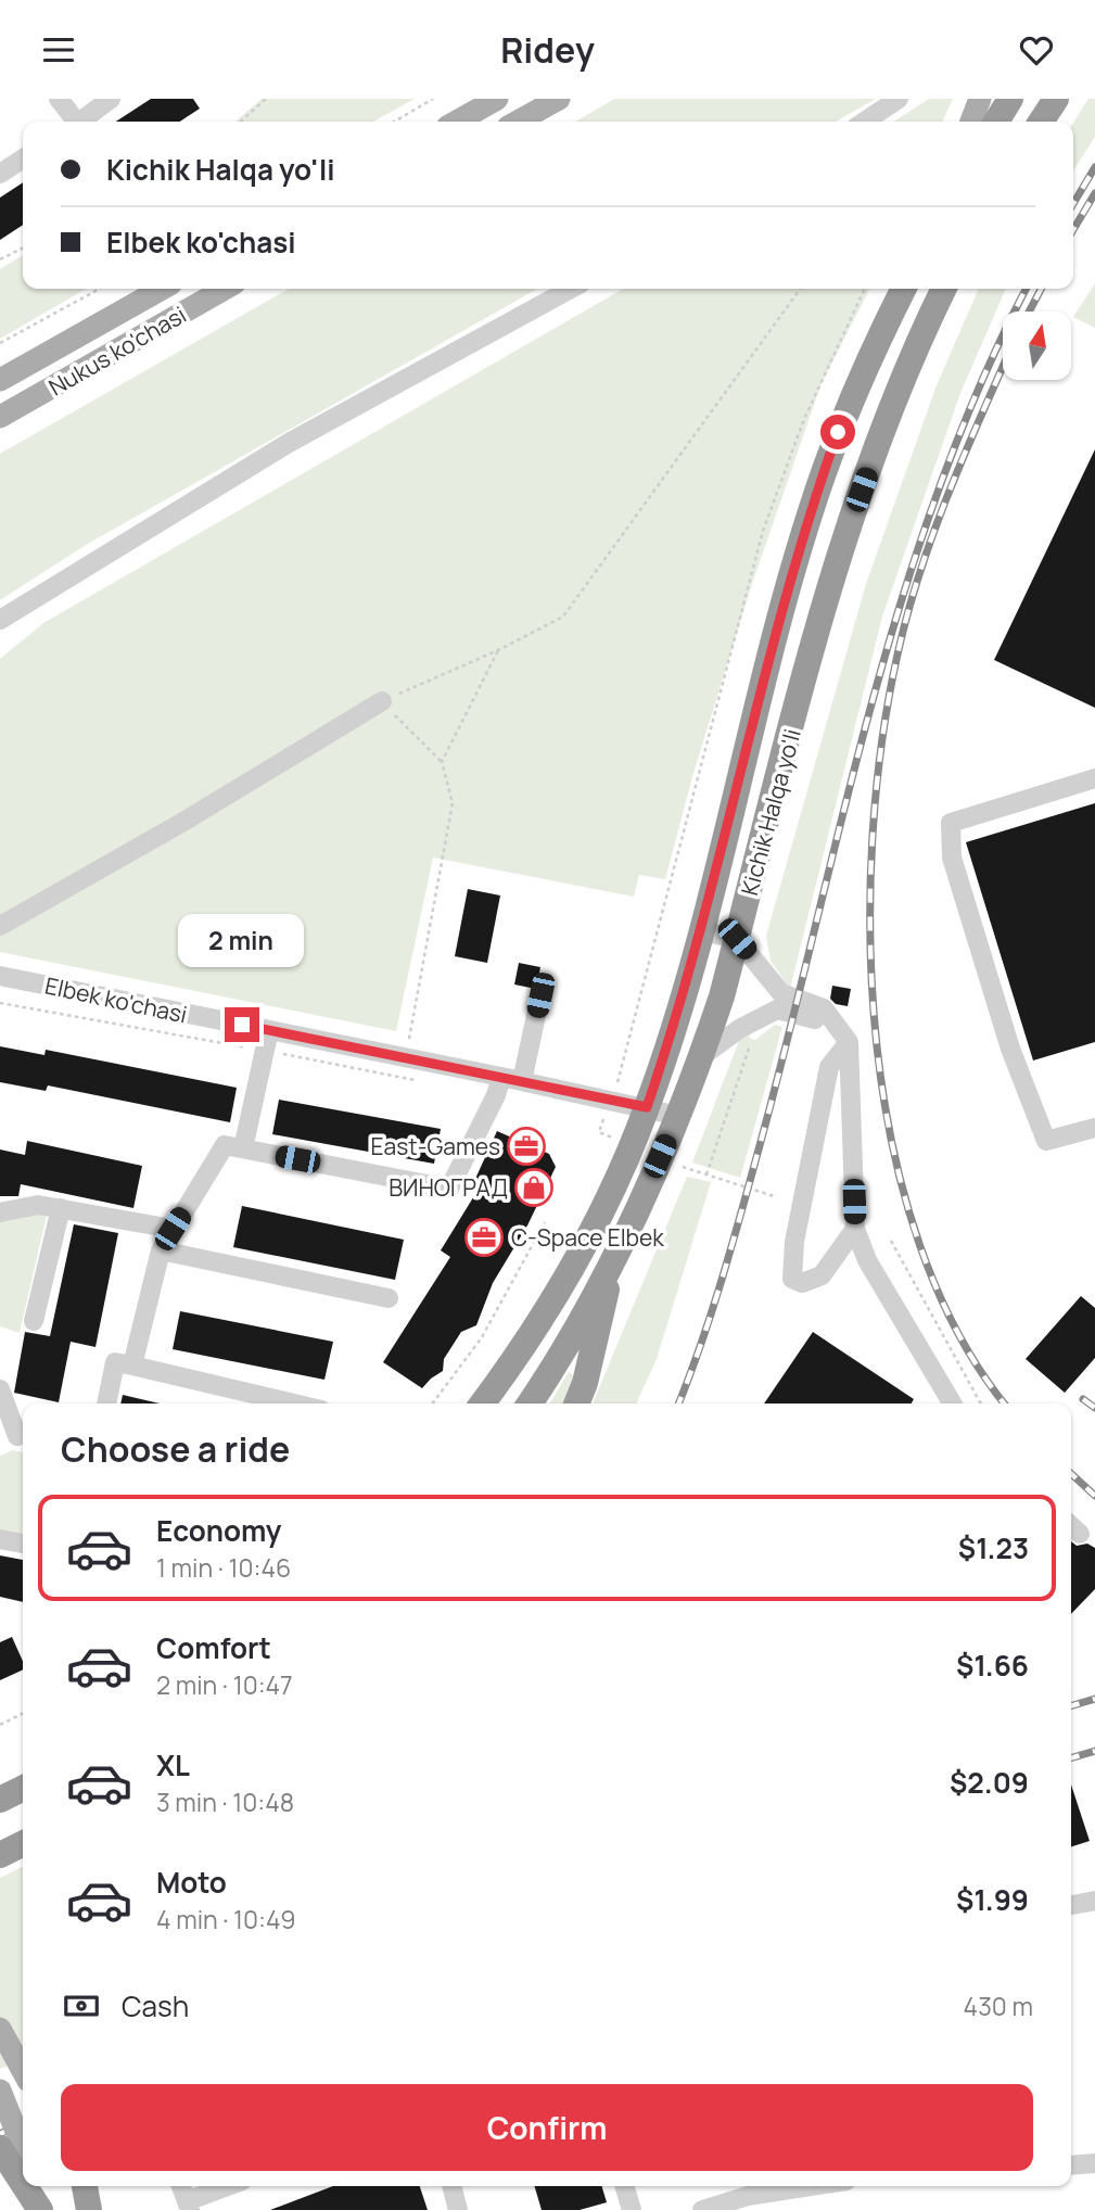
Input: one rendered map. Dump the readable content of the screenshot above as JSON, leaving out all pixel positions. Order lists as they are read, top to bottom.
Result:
{
  "streets": {
    "highway": ["Kichik Halqa yo'li"],
    "main road": ["Nukus ko'chasi"],
    "street": ["Elbek ko'chasi"]
  },
  "crossings": [
    ["Kichik Halqa yo'li", "Elbek ko'chasi"]
  ],
  "places": {
    "office": ["East-Games", "C-Space Elbek"],
    "shop": ["ВИНОГРАД"]
  },
  "north": "top",
  "page": {
    "header": "Ridey",
    "banner": ["Kichik Halqa yo'li", "Elbek ko'chasi"],
    "bubble": "2 min",
    "heading": "Choose a ride",
    "list": [
      {
        "name": "Economy",
        "note": "1 min · 10:46",
        "value": "$1.23"
      },
      {
        "name": "Comfort",
        "note": "2 min · 10:47",
        "value": "$1.66"
      },
      {
        "name": "XL",
        "note": "3 min · 10:48",
        "value": "$2.09"
      },
      {
        "name": "Moto",
        "note": "4 min · 10:49",
        "value": "$1.99"
      }
    ],
    "pay": ["Cash", "430 m"],
    "buttons": "Confirm"
  }
}
